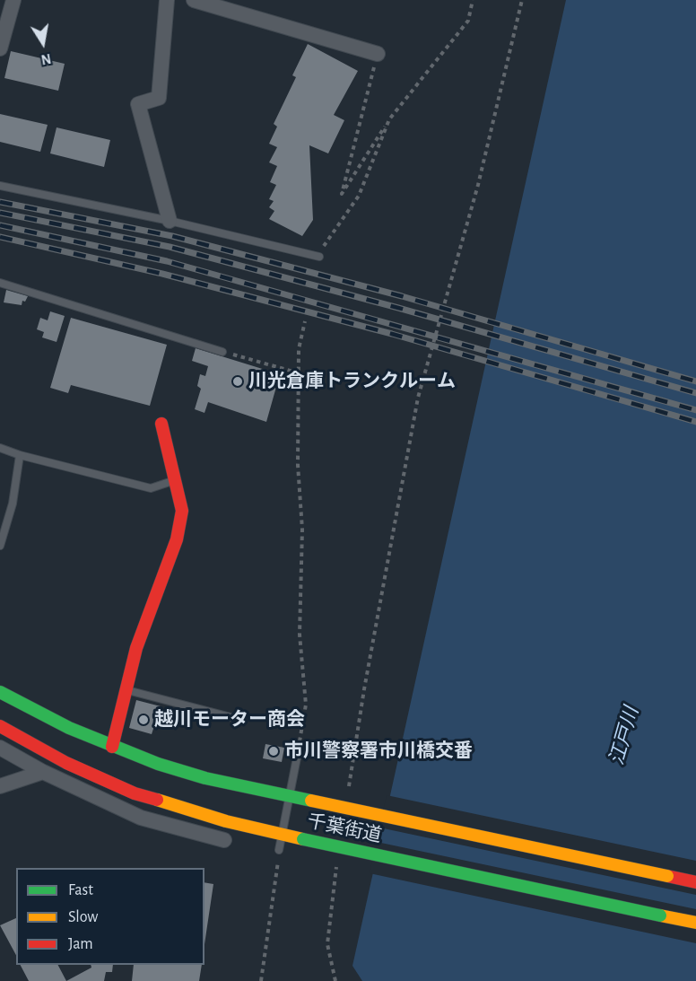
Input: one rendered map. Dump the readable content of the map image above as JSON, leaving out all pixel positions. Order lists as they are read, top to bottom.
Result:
{
  "streets": {
    "main road": ["千葉街道"]
  },
  "water": ["江戸川"],
  "places": ["川光倉庫トランクルーム", "越川モーター商会", "市川警察署市川橋交番"],
  "legend": ["Fast", "Slow", "Jam"],
  "north": "bottom"
}
